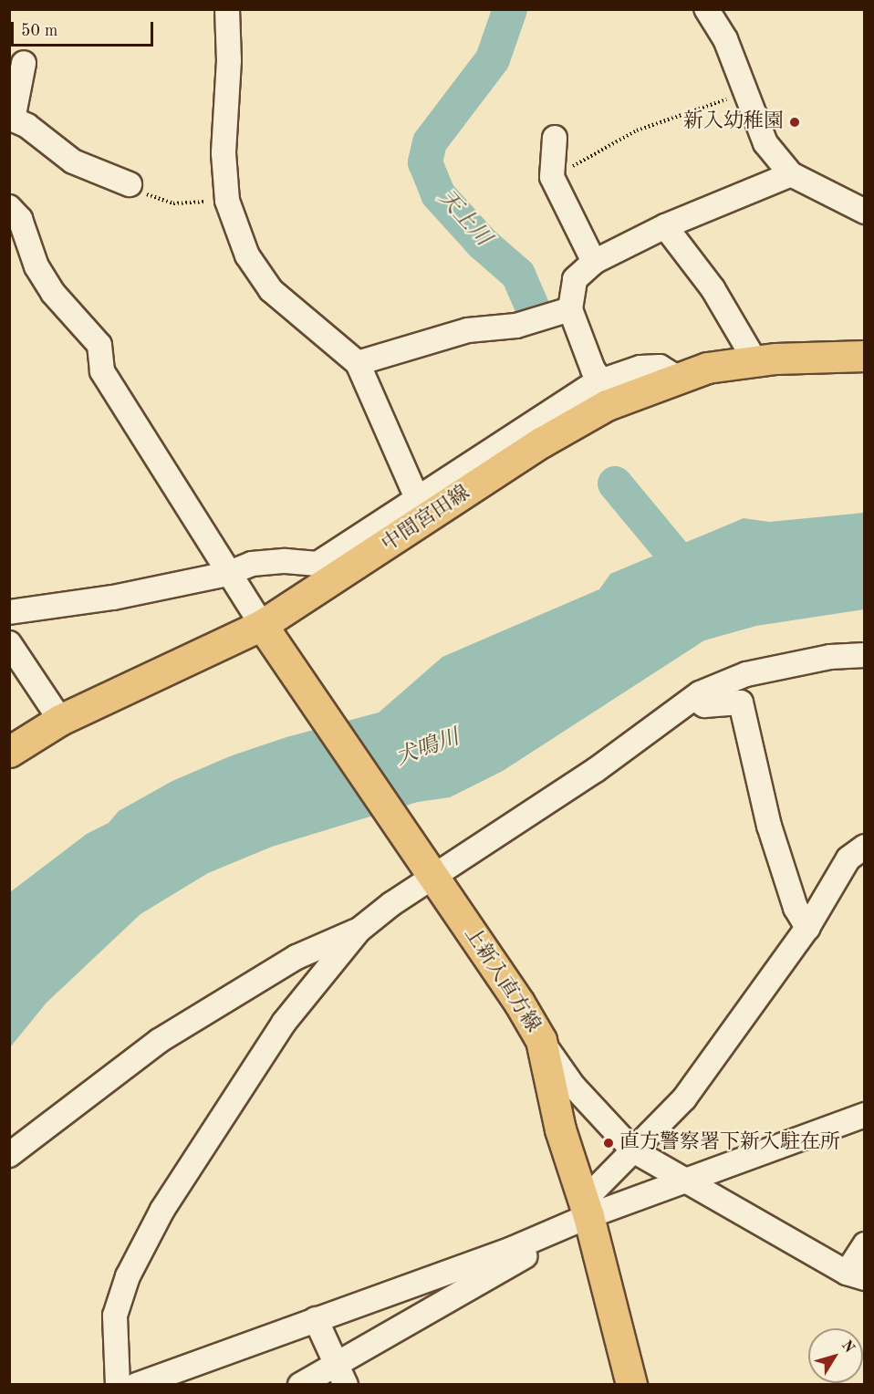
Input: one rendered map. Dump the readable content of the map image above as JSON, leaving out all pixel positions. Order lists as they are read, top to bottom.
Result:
{
  "streets": {
    "main road": ["中間宮田線", "上新入直方線"]
  },
  "crossings": [
    ["中間宮田線", "上新入直方線"]
  ],
  "water": ["天上川", "犬鳴川"],
  "places": ["新入幼稚園", "直方警察署下新入駐在所"],
  "scale_bar": "50 m",
  "north": "top right"
}
